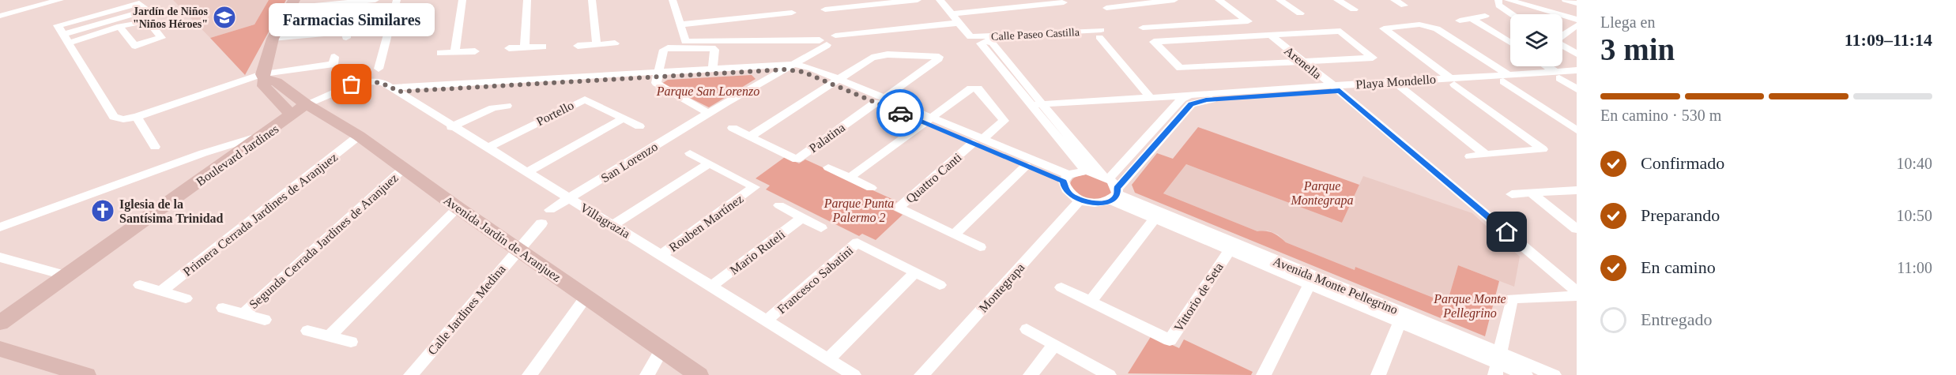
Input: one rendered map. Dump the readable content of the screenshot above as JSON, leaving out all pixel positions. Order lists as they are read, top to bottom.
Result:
{
  "streets": {
    "street": [
      "Calle Paseo Castilla",
      "Arenella",
      "Playa Mondello",
      "Portello",
      "Palatina",
      "Boulevard Jardines",
      "San Lorenzo",
      "Quattro Canti",
      "Primera Cerrada Jardines de Aranjuez",
      "Villagrazia",
      "Rouben Martínez",
      "Avenida Jardín de Aranjuez",
      "Segunda Cerrada Jardines de Aranjuez",
      "Mario Ruteli",
      "Francesco Sabatini",
      "Avenida Monte Pellegrino",
      "Montegrapa",
      "Vittorio de Seta",
      "Calle Jardines Medina"
    ]
  },
  "crossings": [
    ["Calle Paseo Castilla", "Playa Mondello"],
    ["Arenella", "Playa Mondello"],
    ["Playa Mondello", "Avenida Monte Pellegrino"],
    ["Portello", "Villagrazia"],
    ["Boulevard Jardines", "Avenida Jardín de Aranjuez"],
    ["San Lorenzo", "Villagrazia"],
    ["Primera Cerrada Jardines de Aranjuez", "Avenida Jardín de Aranjuez"],
    ["Villagrazia", "Rouben Martínez"],
    ["Villagrazia", "Mario Ruteli"],
    ["Villagrazia", "Francesco Sabatini"],
    ["Avenida Jardín de Aranjuez", "Segunda Cerrada Jardines de Aranjuez"],
    ["Avenida Jardín de Aranjuez", "Calle Jardines Medina"],
    ["Avenida Monte Pellegrino", "Vittorio de Seta"]
  ],
  "parks": [
    "Parque San Lorenzo",
    "Parque Montegrapa",
    "Parque Punta Palermo 2",
    "Parque Monte Pellegrino"
  ],
  "places": {
    "school or university": ["Jardín de Niños \"Niños Héroes\""],
    "other": ["Farmacias Similares"],
    "church": ["Iglesia de la Santísima Trinidad"]
  },
  "page": {
    "heading": ["3 min", "Llega en", "11:09–11:14"],
    "bubble": "Farmacias Similares",
    "bar": "En camino · 530 m",
    "list": [
      ["Confirmado", "10:40"],
      ["Preparando", "10:50"],
      ["En camino", "11:00"],
      "Entregado"
    ]
  }
}
